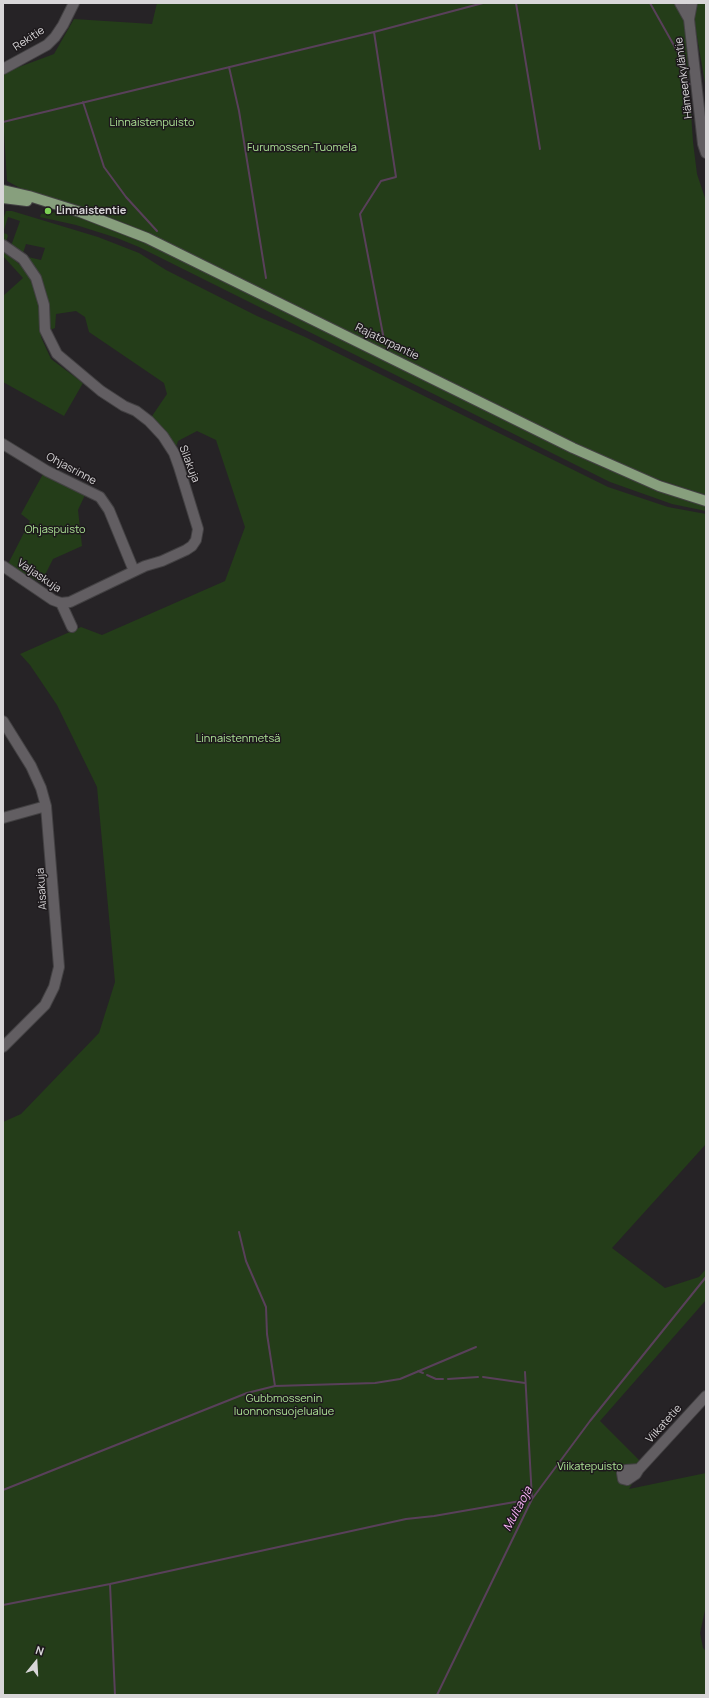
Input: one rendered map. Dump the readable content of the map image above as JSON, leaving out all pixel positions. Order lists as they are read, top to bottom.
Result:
{
  "streets": {
    "main road": ["Rajatorpantie"],
    "street": [
      "Rekitie",
      "Hämeenkyläntie",
      "Silakuja",
      "Ohjasrinne",
      "Valjaskuja",
      "Aisakuja",
      "Viikatetie"
    ]
  },
  "crossings": [
    ["Silakuja", "Ohjasrinne"],
    ["Silakuja", "Valjaskuja"]
  ],
  "water": ["Multaoja"],
  "parks": [
    "Linnaistenpuisto",
    "Furumossen-Tuomela",
    "Ohjaspuisto",
    "Linnaistenmetsä",
    "Gubbmossenin luonnonsuojelualue",
    "Viikatepuisto"
  ],
  "places": ["Linnaistentie"],
  "north": "top"
}
